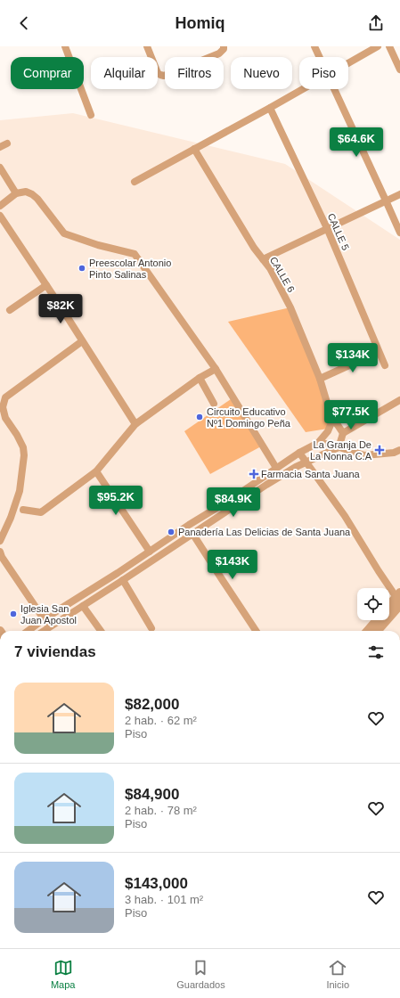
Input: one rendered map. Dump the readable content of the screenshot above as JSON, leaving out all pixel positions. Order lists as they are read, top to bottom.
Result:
{
  "streets": {
    "street": ["CALLE 5", "CALLE 6"]
  },
  "places": {
    "other": [
      "Preescolar Antonio Pinto Salinas",
      "Circuito Educativo Nº1 Domingo Peña",
      "Panadería Las Delicias de Santa Juana",
      "Iglesia San Juan Apostol"
    ],
    "health": ["La Granja De La Nonna C.A", "Farmacia Santa Juana"]
  },
  "page": {
    "header": "Homiq",
    "chip": [
      "Comprar",
      "Alquilar",
      "Filtros",
      "Nuevo",
      "Piso"
    ],
    "price": [
      "$64.6K",
      "$82K",
      "$134K",
      "$77.5K",
      "$95.2K",
      "$84.9K",
      "$143K"
    ],
    "heading": "7 viviendas",
    "list": [
      {
        "name": "$82,000",
        "note": "2 hab. · 62 m² · Piso"
      },
      {
        "name": "$84,900",
        "note": "2 hab. · 78 m² · Piso"
      },
      {
        "name": "$143,000",
        "note": "3 hab. · 101 m² · Piso"
      }
    ],
    "tabs": ["Mapa", "Guardados", "Inicio"]
  }
}
